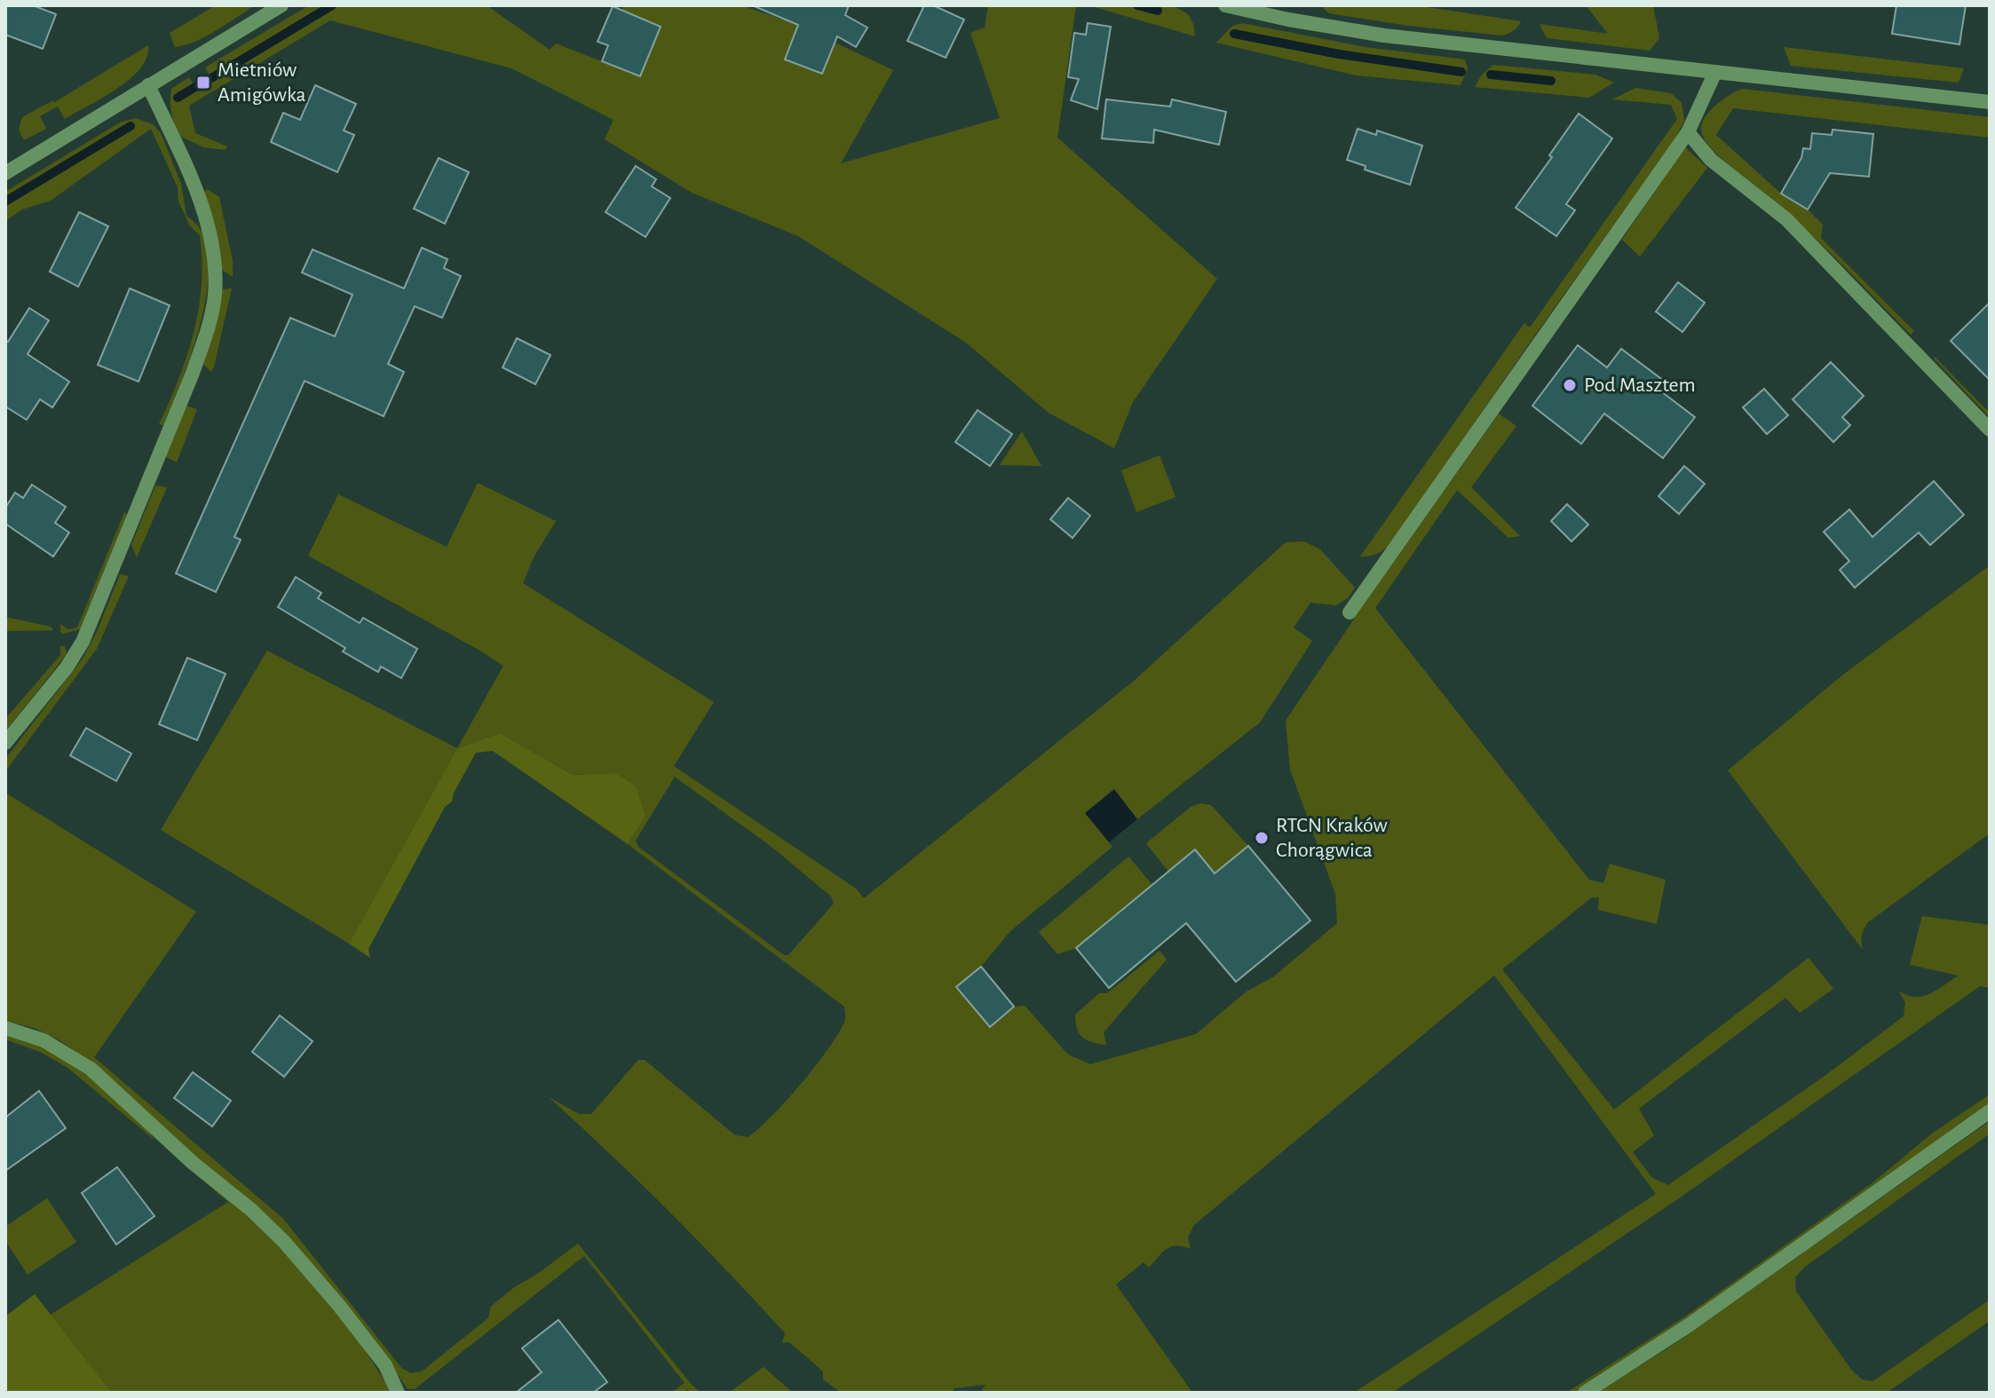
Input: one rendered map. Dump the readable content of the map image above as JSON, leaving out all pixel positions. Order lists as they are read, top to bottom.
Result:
{
  "places": {
    "transit": ["Mietniów Amigówka"],
    "other": ["Pod Masztem", "RTCN Kraków Chorągwica"]
  }
}
